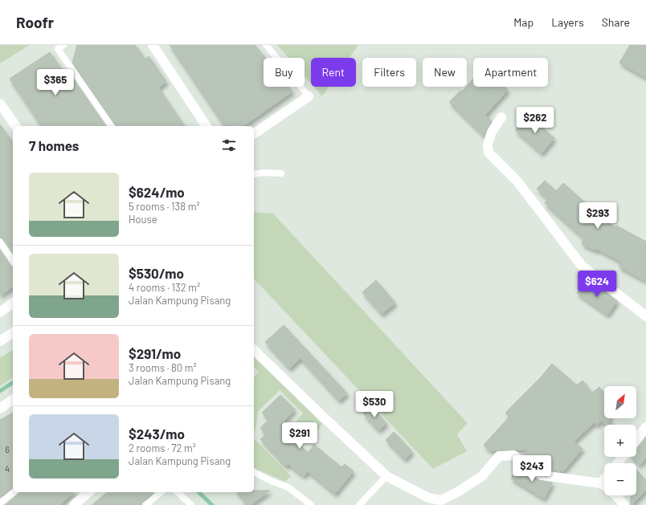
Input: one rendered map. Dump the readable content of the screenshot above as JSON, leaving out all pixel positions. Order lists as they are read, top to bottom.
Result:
{
  "house_numbers": ["6", "4"],
  "north": "top right",
  "page": {
    "header": "Roofr",
    "nav": ["Map", "Layers", "Share"],
    "chip": [
      "Buy",
      "Rent",
      "Filters",
      "New",
      "Apartment"
    ],
    "price": [
      "$365",
      "$262",
      "$293",
      "$624",
      "$530",
      "$291",
      "$243"
    ],
    "heading": "7 homes",
    "list": [
      {
        "name": "$624/mo",
        "note": "5 rooms · 138 m² · House"
      },
      {
        "name": "$530/mo",
        "note": "4 rooms · 132 m² · Jalan Kampung Pisang"
      },
      {
        "name": "$291/mo",
        "note": "3 rooms · 80 m² · Jalan Kampung Pisang"
      },
      {
        "name": "$243/mo",
        "note": "2 rooms · 72 m² · Jalan Kampung Pisang"
      }
    ],
    "map_buttons": ["+", "−"]
  }
}
